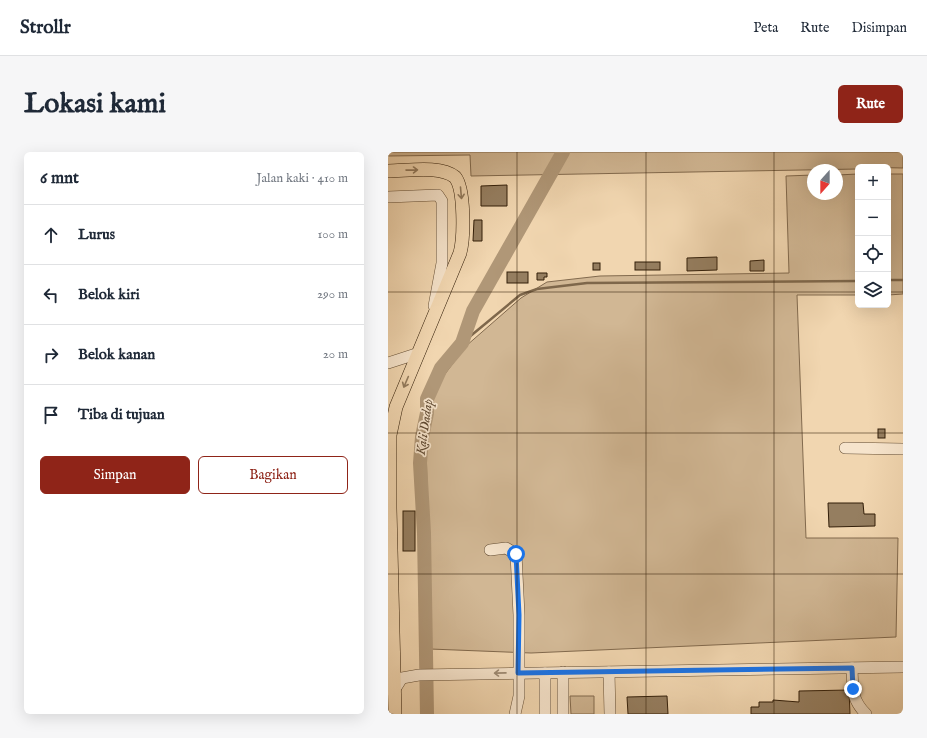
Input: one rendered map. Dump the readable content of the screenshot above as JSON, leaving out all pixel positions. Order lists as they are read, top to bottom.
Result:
{
  "water": ["Kali Dadap"],
  "north": "bottom",
  "page": {
    "header": "Strollr",
    "nav": ["Peta", "Rute", "Disimpan"],
    "buttons": [
      "Rute",
      ["Simpan", "Bagikan"]
    ],
    "title": "Lokasi kami",
    "heading": ["6 mnt", "Jalan kaki · 410 m"],
    "map_buttons": ["+", "−"],
    "list": [
      ["Lurus", "100 m"],
      ["Belok kiri", "290 m"],
      ["Belok kanan", "20 m"],
      "Tiba di tujuan"
    ]
  }
}
